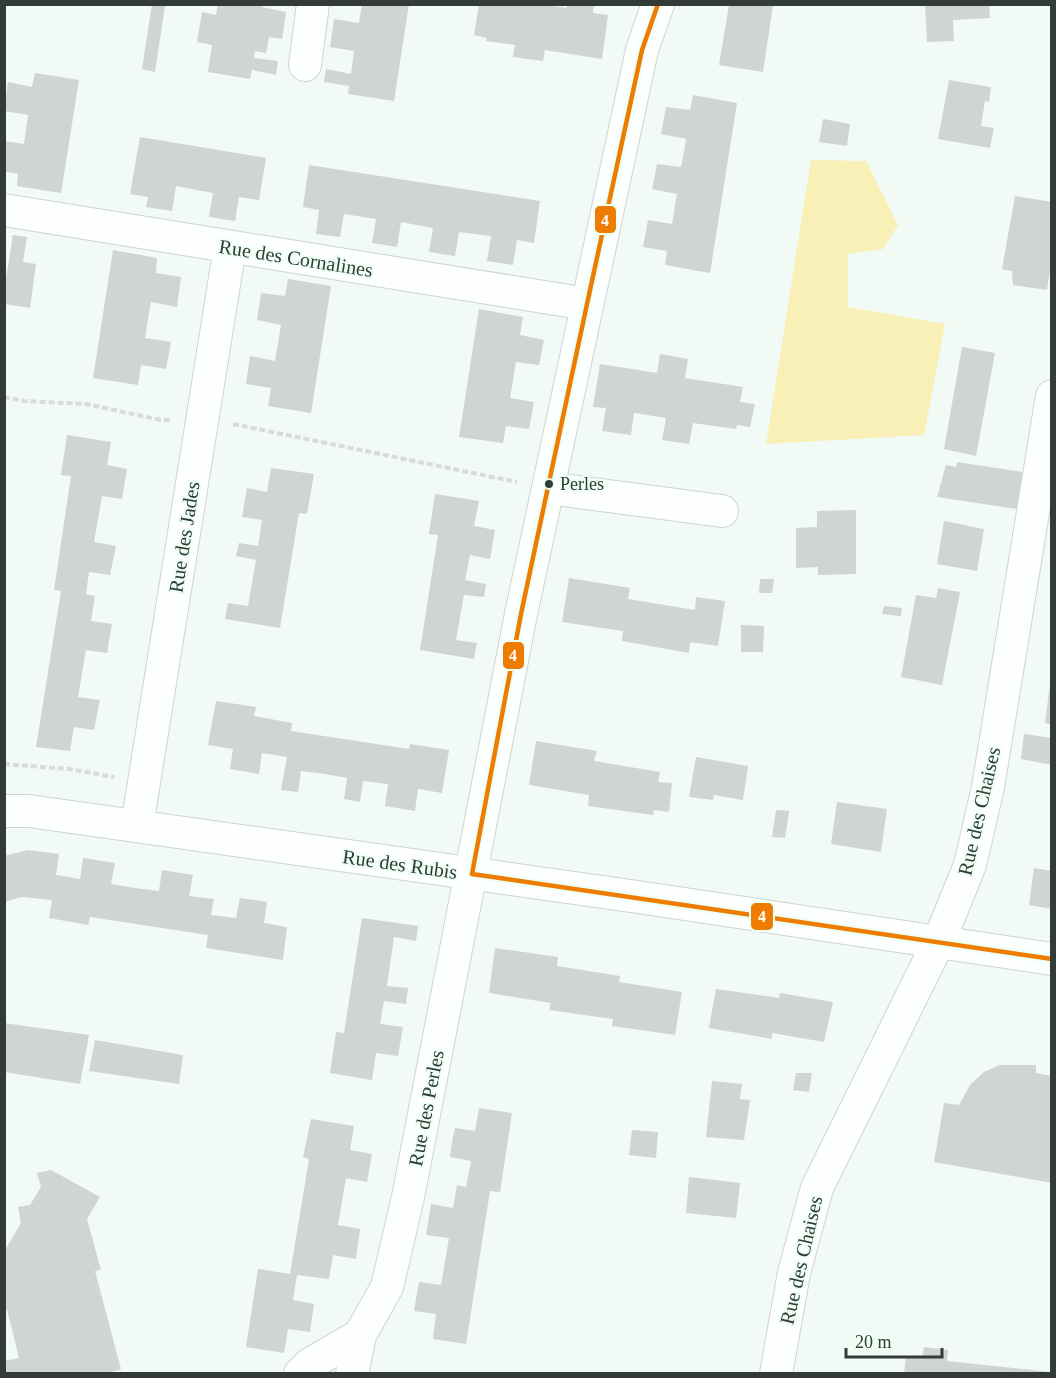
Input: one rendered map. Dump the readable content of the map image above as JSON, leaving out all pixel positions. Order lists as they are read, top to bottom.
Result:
{
  "streets": {
    "street": [
      "Rue des Cornalines",
      "Rue des Jades",
      "Rue des Chaises",
      "Rue des Rubis",
      "Rue des Perles"
    ]
  },
  "crossings": [
    ["Rue des Cornalines", "Rue des Jades"],
    ["Rue des Cornalines", "Rue des Perles"],
    ["Rue des Jades", "Rue des Rubis"],
    ["Rue des Chaises", "Rue des Rubis"],
    ["Rue des Rubis", "Rue des Perles"]
  ],
  "places": ["Perles"],
  "lines": ["transit line 4"],
  "scale_bar": "20 m"
}
